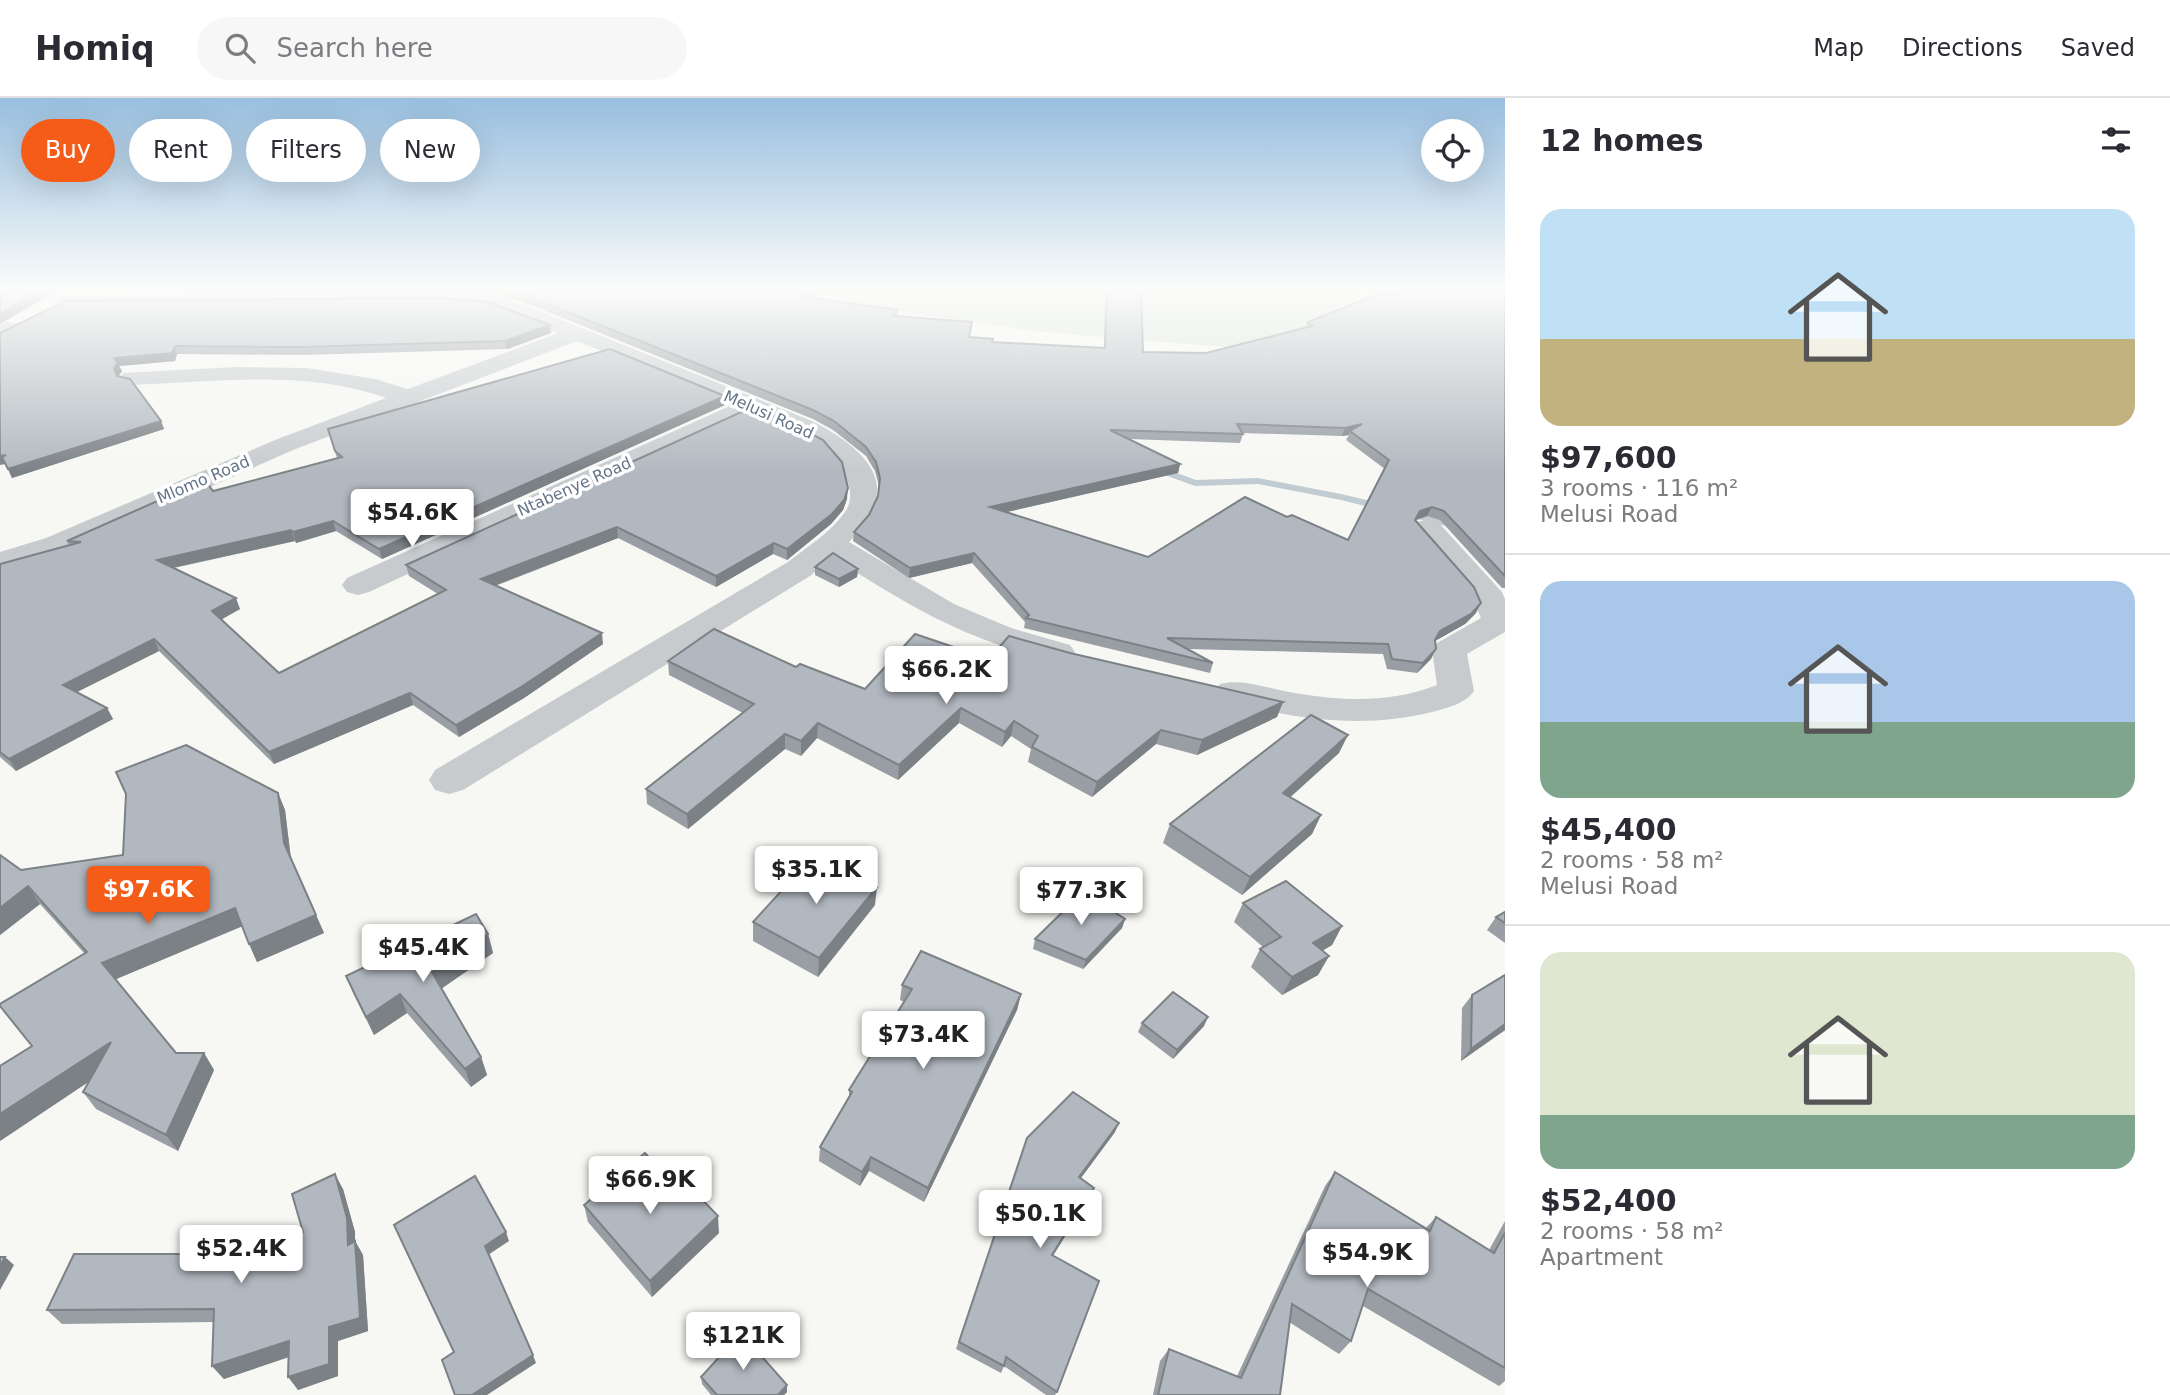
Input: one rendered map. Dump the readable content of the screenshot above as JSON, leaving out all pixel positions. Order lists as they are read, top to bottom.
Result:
{
  "streets": {
    "street": ["Melusi Road", "Mlomo Road", "Ntabenye Road"]
  },
  "crossings": [
    ["Melusi Road", "Ntabenye Road"]
  ],
  "page": {
    "header": "Homiq",
    "search": "Search here",
    "nav": ["Map", "Directions", "Saved"],
    "heading": "12 homes",
    "chip": [
      "Buy",
      "Rent",
      "Filters",
      "New"
    ],
    "list": [
      {
        "name": "$97,600",
        "note": "3 rooms · 116 m² · Melusi Road"
      },
      {
        "name": "$45,400",
        "note": "2 rooms · 58 m² · Melusi Road"
      },
      {
        "name": "$52,400",
        "note": "2 rooms · 58 m² · Apartment"
      }
    ],
    "price": [
      "$54.6K",
      "$66.2K",
      "$35.1K",
      "$97.6K",
      "$77.3K",
      "$45.4K",
      "$73.4K",
      "$66.9K",
      "$50.1K",
      "$52.4K",
      "$54.9K",
      "$121K"
    ]
  }
}
